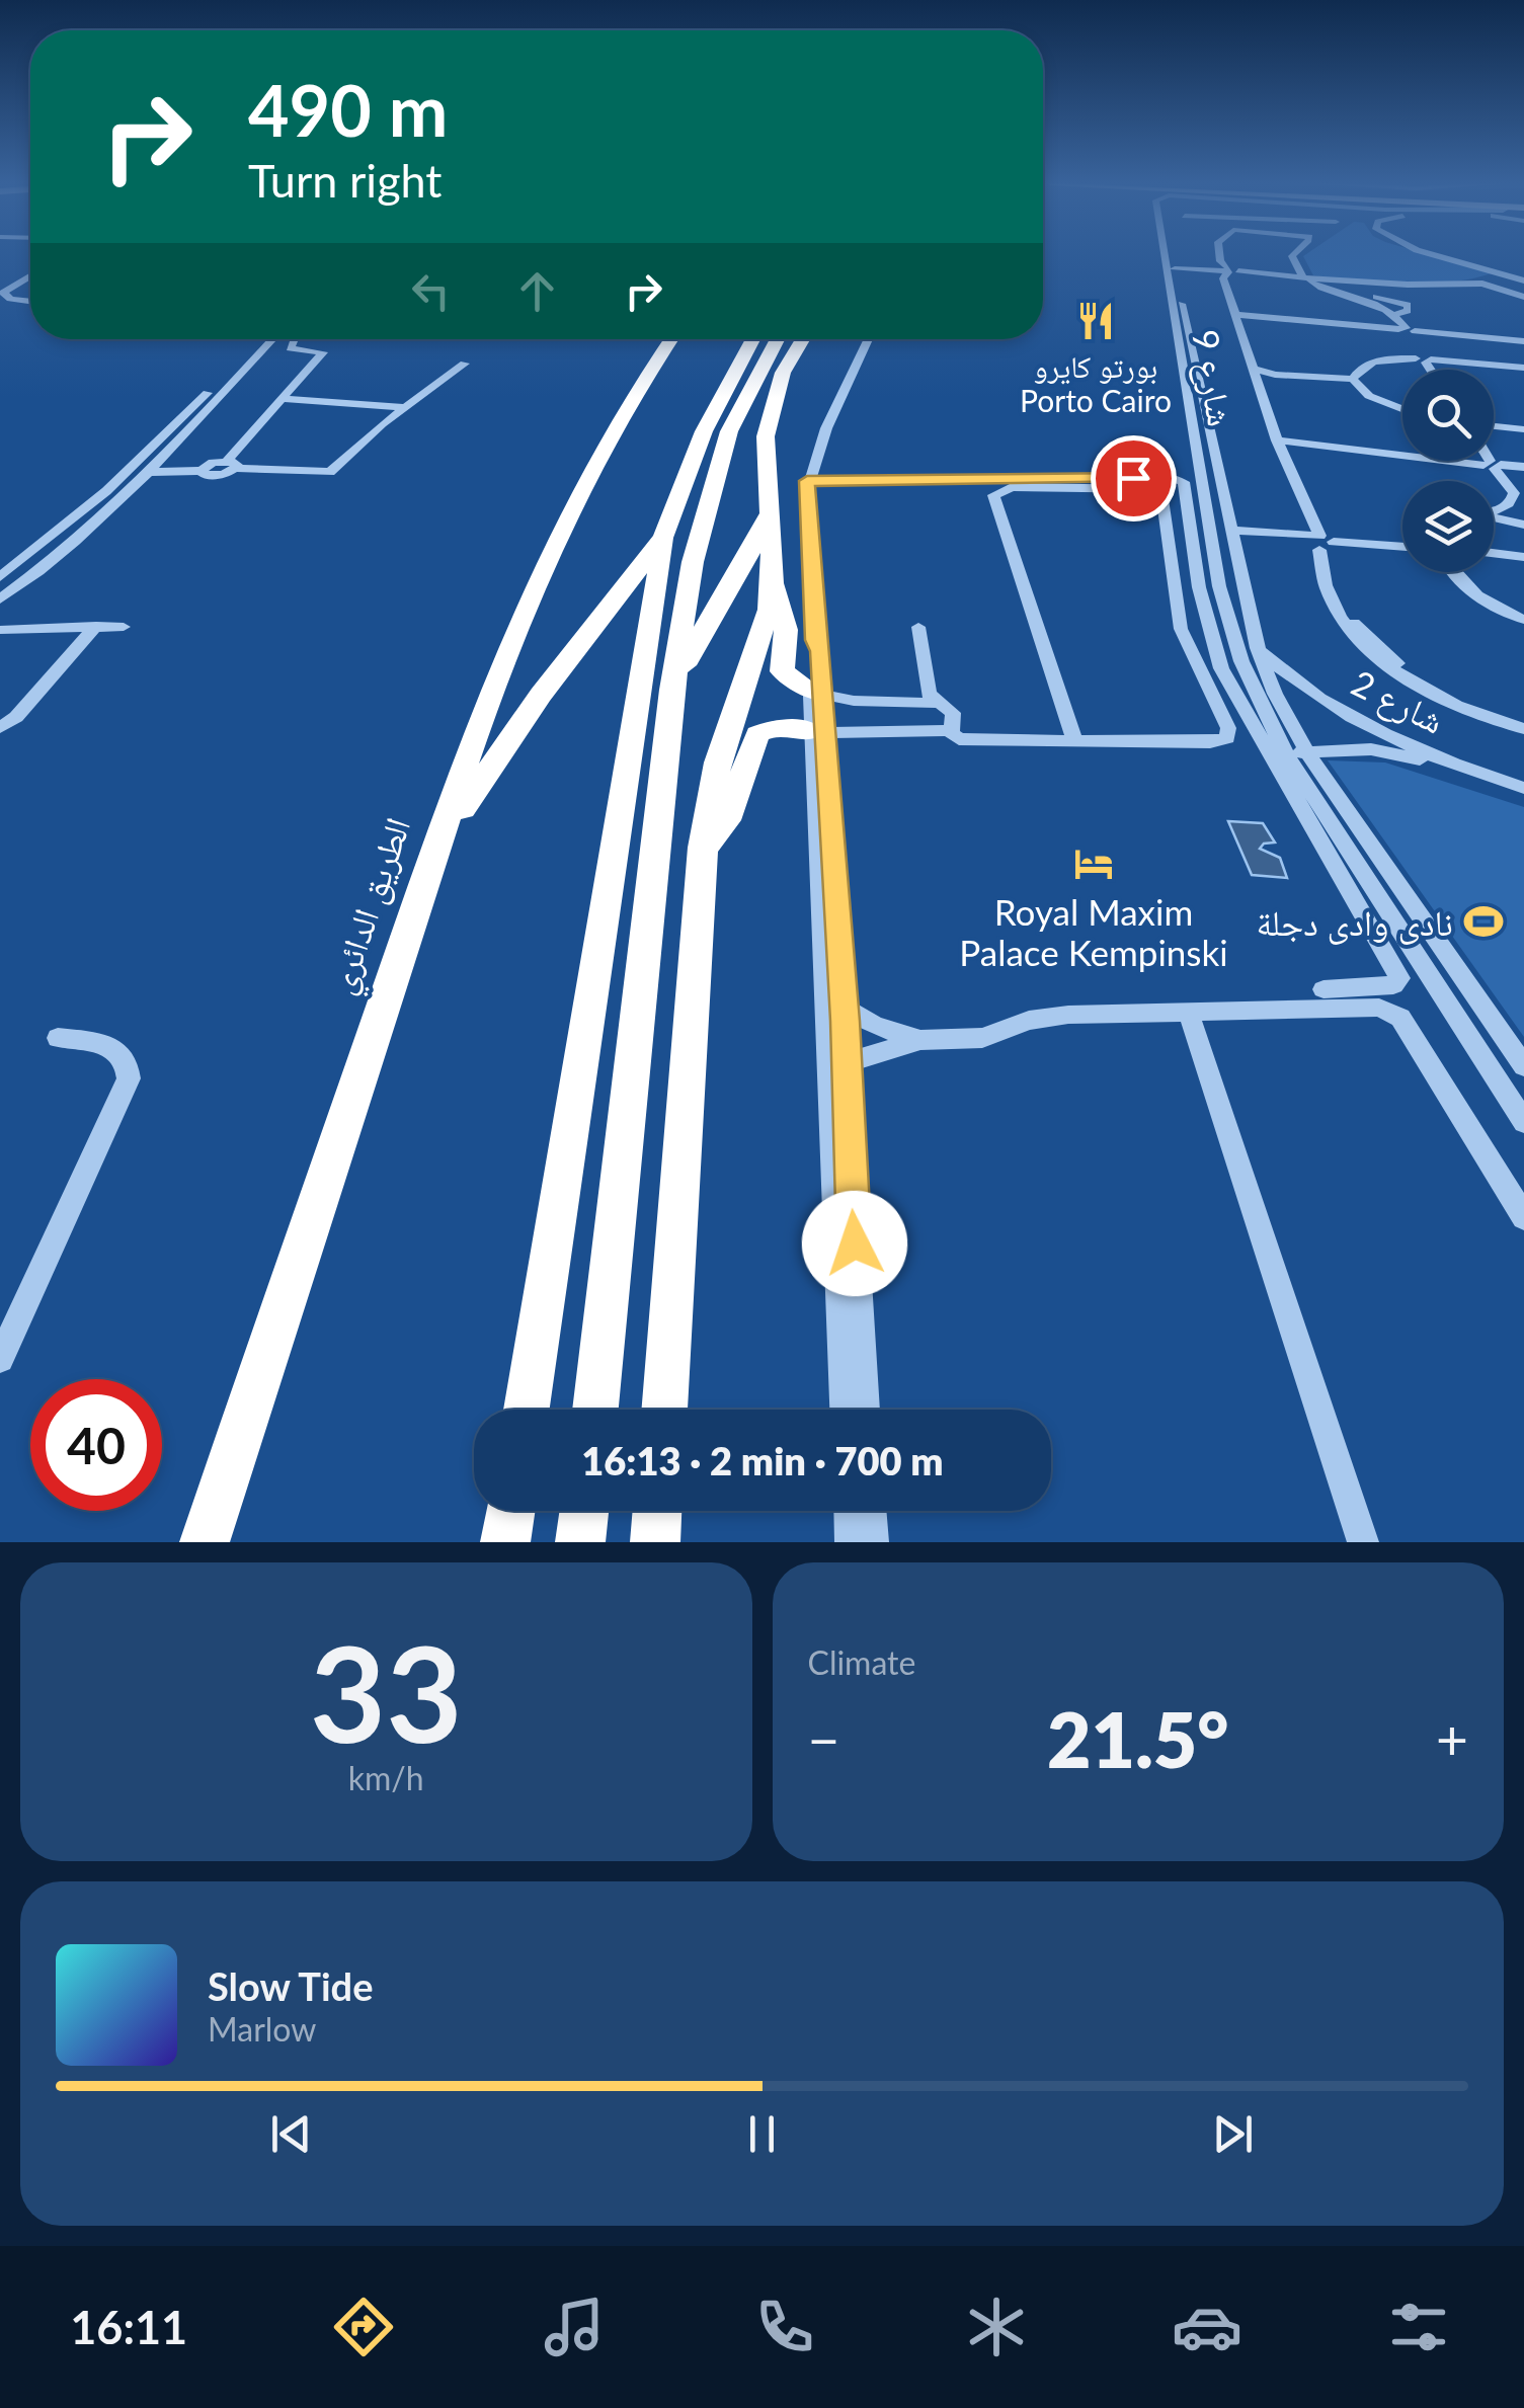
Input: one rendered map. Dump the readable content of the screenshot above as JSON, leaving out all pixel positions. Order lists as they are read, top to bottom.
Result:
{
  "streets": {
    "highway": ["الطريق الدائري"],
    "street": ["شارع 9", "شارع 2"]
  },
  "crossings": [
    ["شارع 9", "شارع 2"]
  ],
  "places": {
    "restaurant": ["بورتو كايرو Porto Cairo"],
    "hotel": ["Royal Maxim Palace Kempinski"],
    "sports": ["نادى وادى دجلة"]
  },
  "page": {
    "turn": ["490 m", "Turn right"],
    "limit": "40",
    "trip": "16:13 · 2 min · 700 m",
    "tile": [
      ["33", "km/h"],
      "Climate"
    ],
    "heat": ["−", "21.5°", "+"],
    "song": ["Slow Tide", "Marlow"],
    "tabs": "16:11"
  }
}
